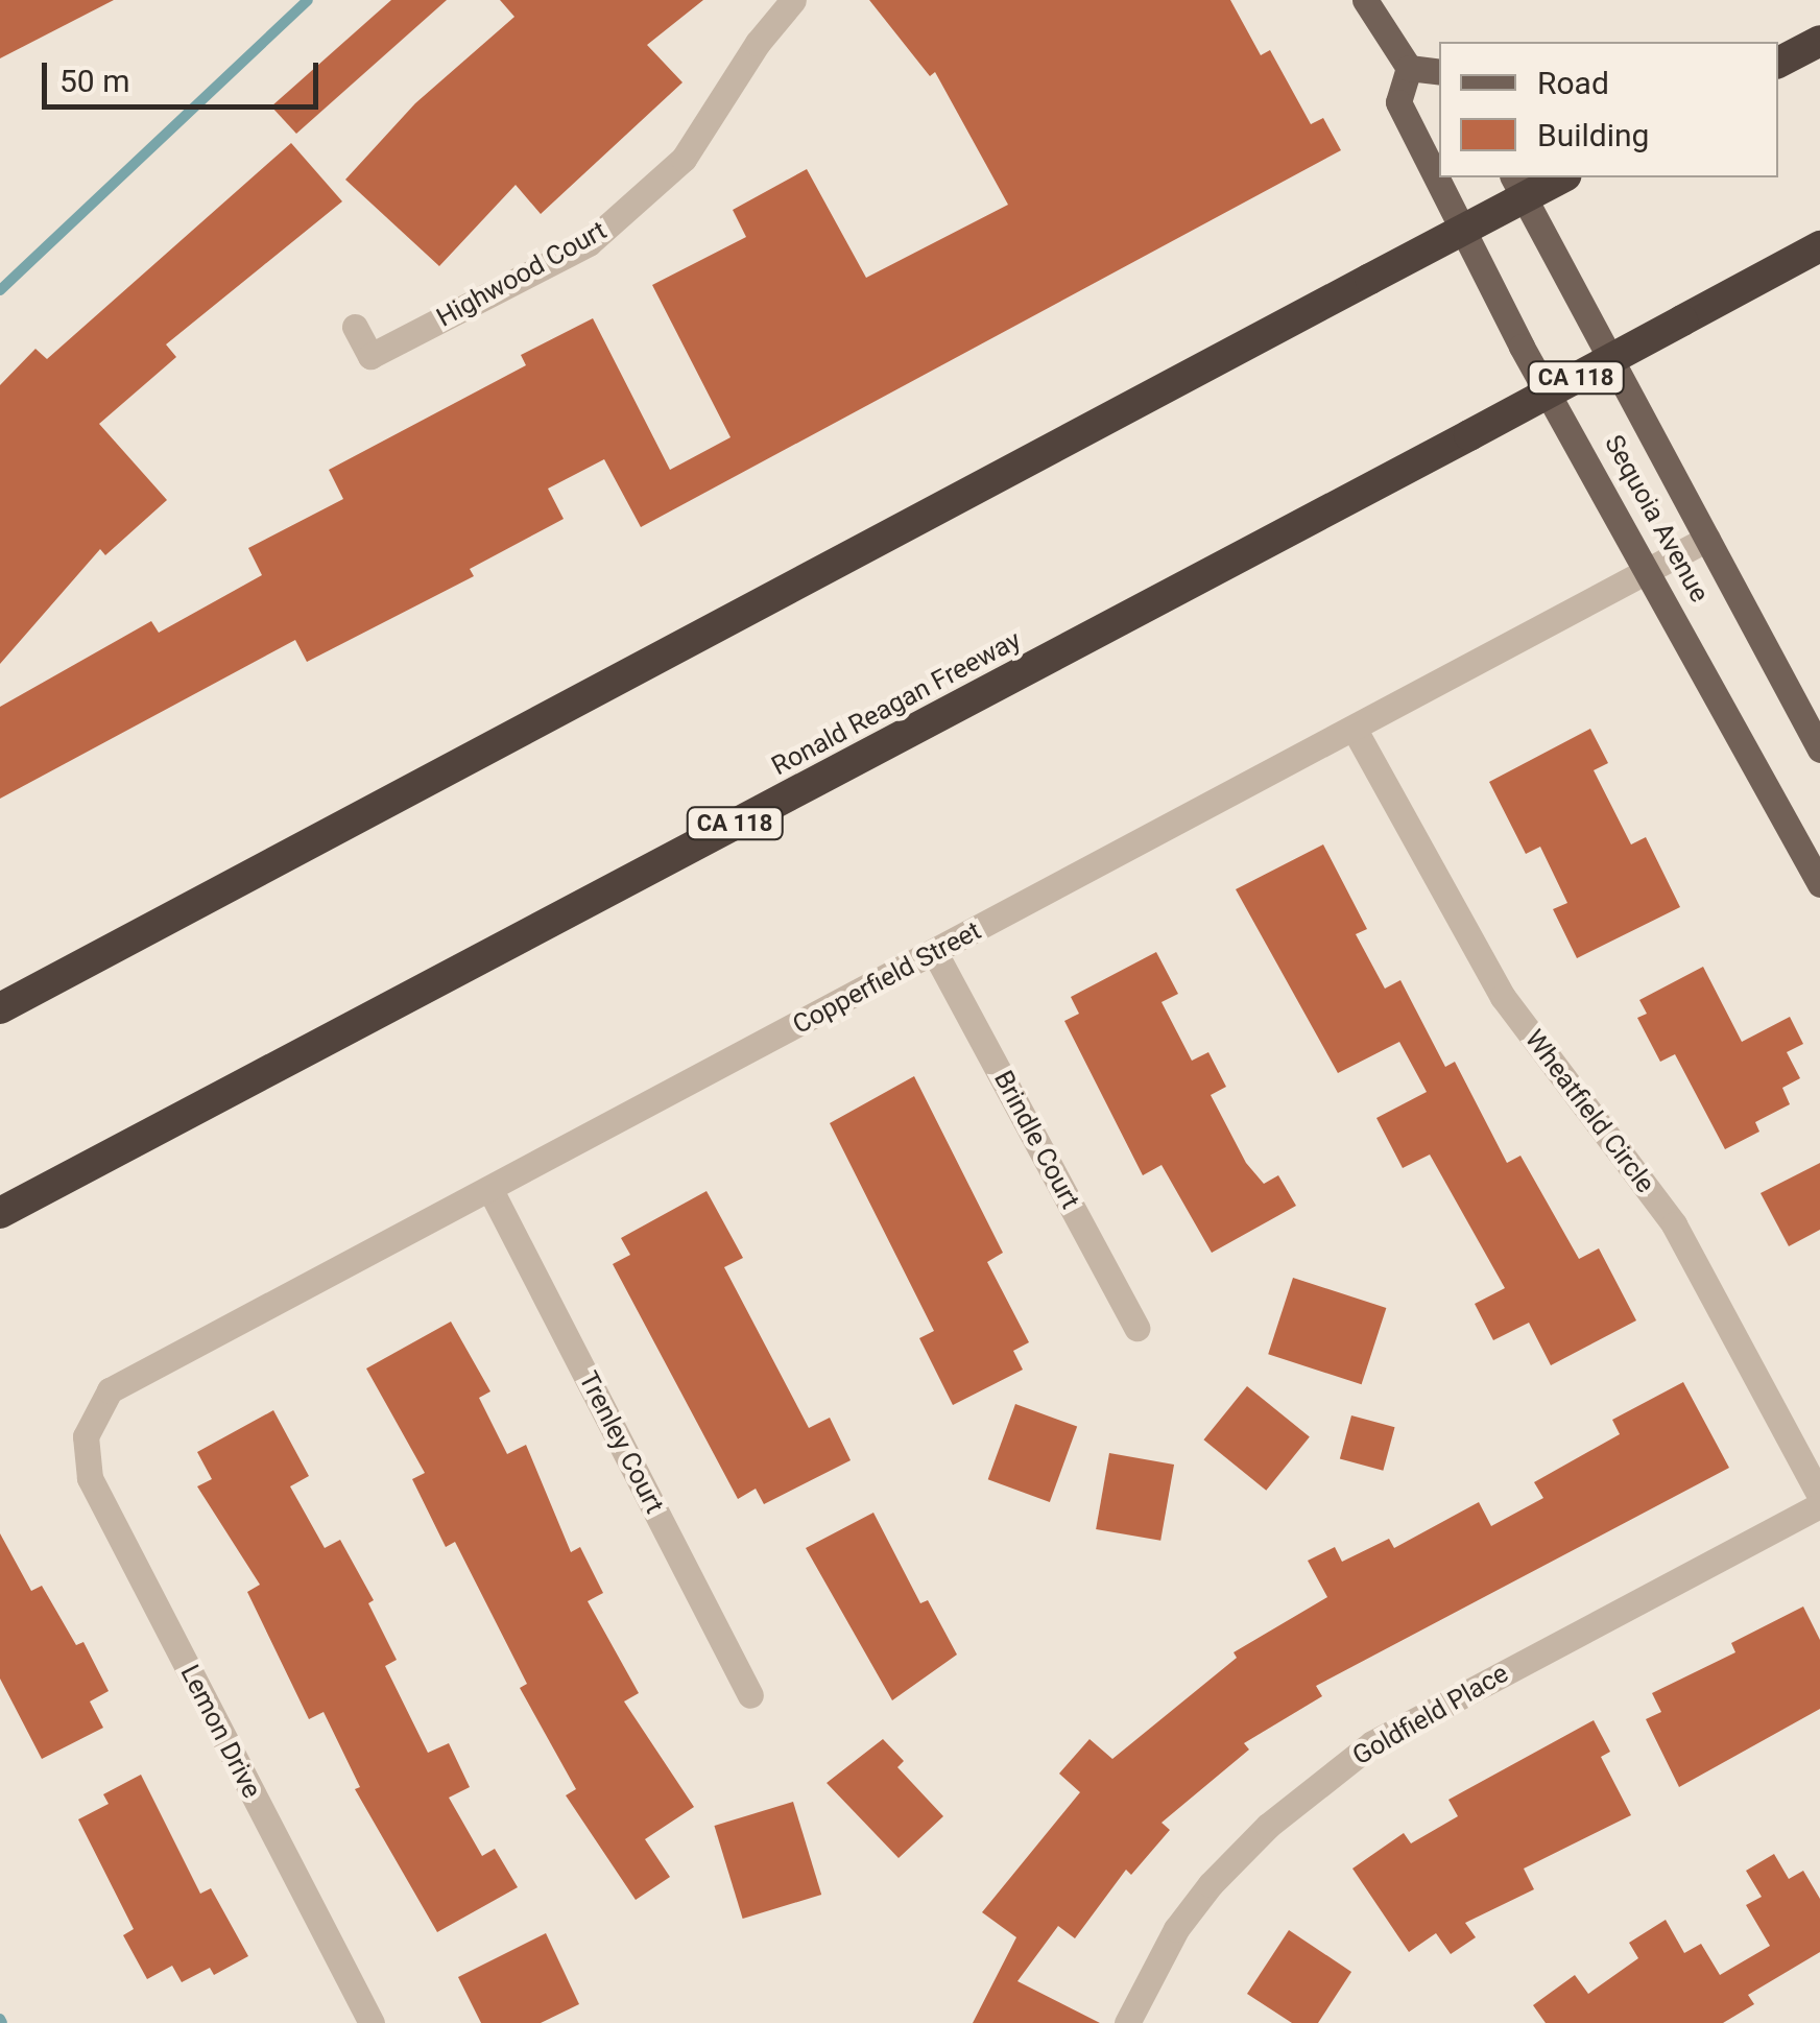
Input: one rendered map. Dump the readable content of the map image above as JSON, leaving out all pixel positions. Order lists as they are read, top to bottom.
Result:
{
  "streets": {
    "highway": ["CA 118", "Ronald Reagan Freeway"],
    "main road": ["Sequoia Avenue"],
    "street": [
      "Highwood Court",
      "Copperfield Street",
      "Wheatfield Circle",
      "Brindle Court",
      "Trenley Court",
      "Goldfield Place",
      "Lemon Drive"
    ]
  },
  "crossings": [
    ["Sequoia Avenue", "Copperfield Street"],
    ["Copperfield Street", "Wheatfield Circle"],
    ["Copperfield Street", "Brindle Court"],
    ["Copperfield Street", "Trenley Court"],
    ["Copperfield Street", "Lemon Drive"]
  ],
  "legend": ["Road", "Building"],
  "scale_bar": "50 m"
}
